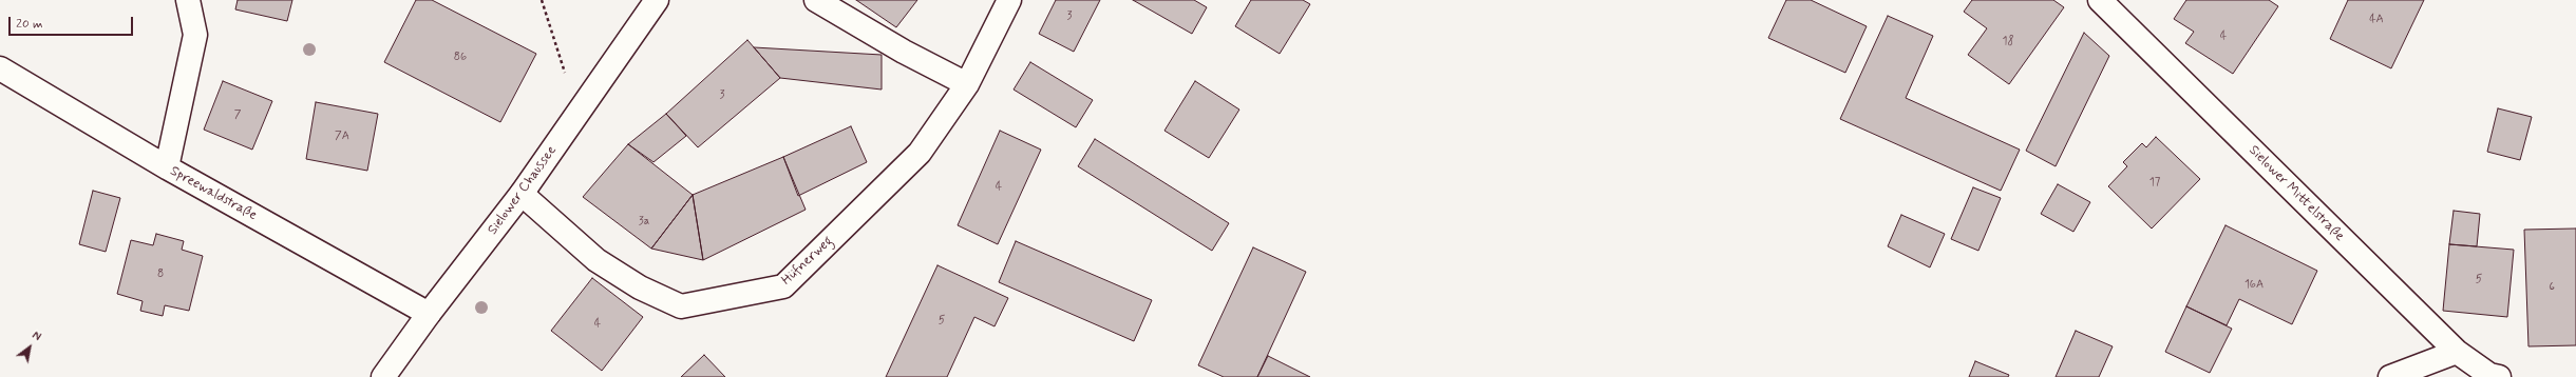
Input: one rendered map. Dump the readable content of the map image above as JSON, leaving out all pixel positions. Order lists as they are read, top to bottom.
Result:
{
  "streets": {
    "street": [
      "Sielower Chaussee",
      "Spreewaldstraße",
      "Sielower Mittelstraße",
      "Hüfnerweg"
    ]
  },
  "crossings": [
    ["Sielower Chaussee", "Spreewaldstraße"],
    ["Sielower Chaussee", "Hüfnerweg"]
  ],
  "house_numbers": [
    "3",
    "4A",
    "4",
    "18",
    "86",
    "3",
    "7",
    "7A",
    "17",
    "4",
    "3a",
    "8",
    "5",
    "16A",
    "6",
    "5",
    "4"
  ],
  "scale_bar": "20 m",
  "north": "top right"
}
